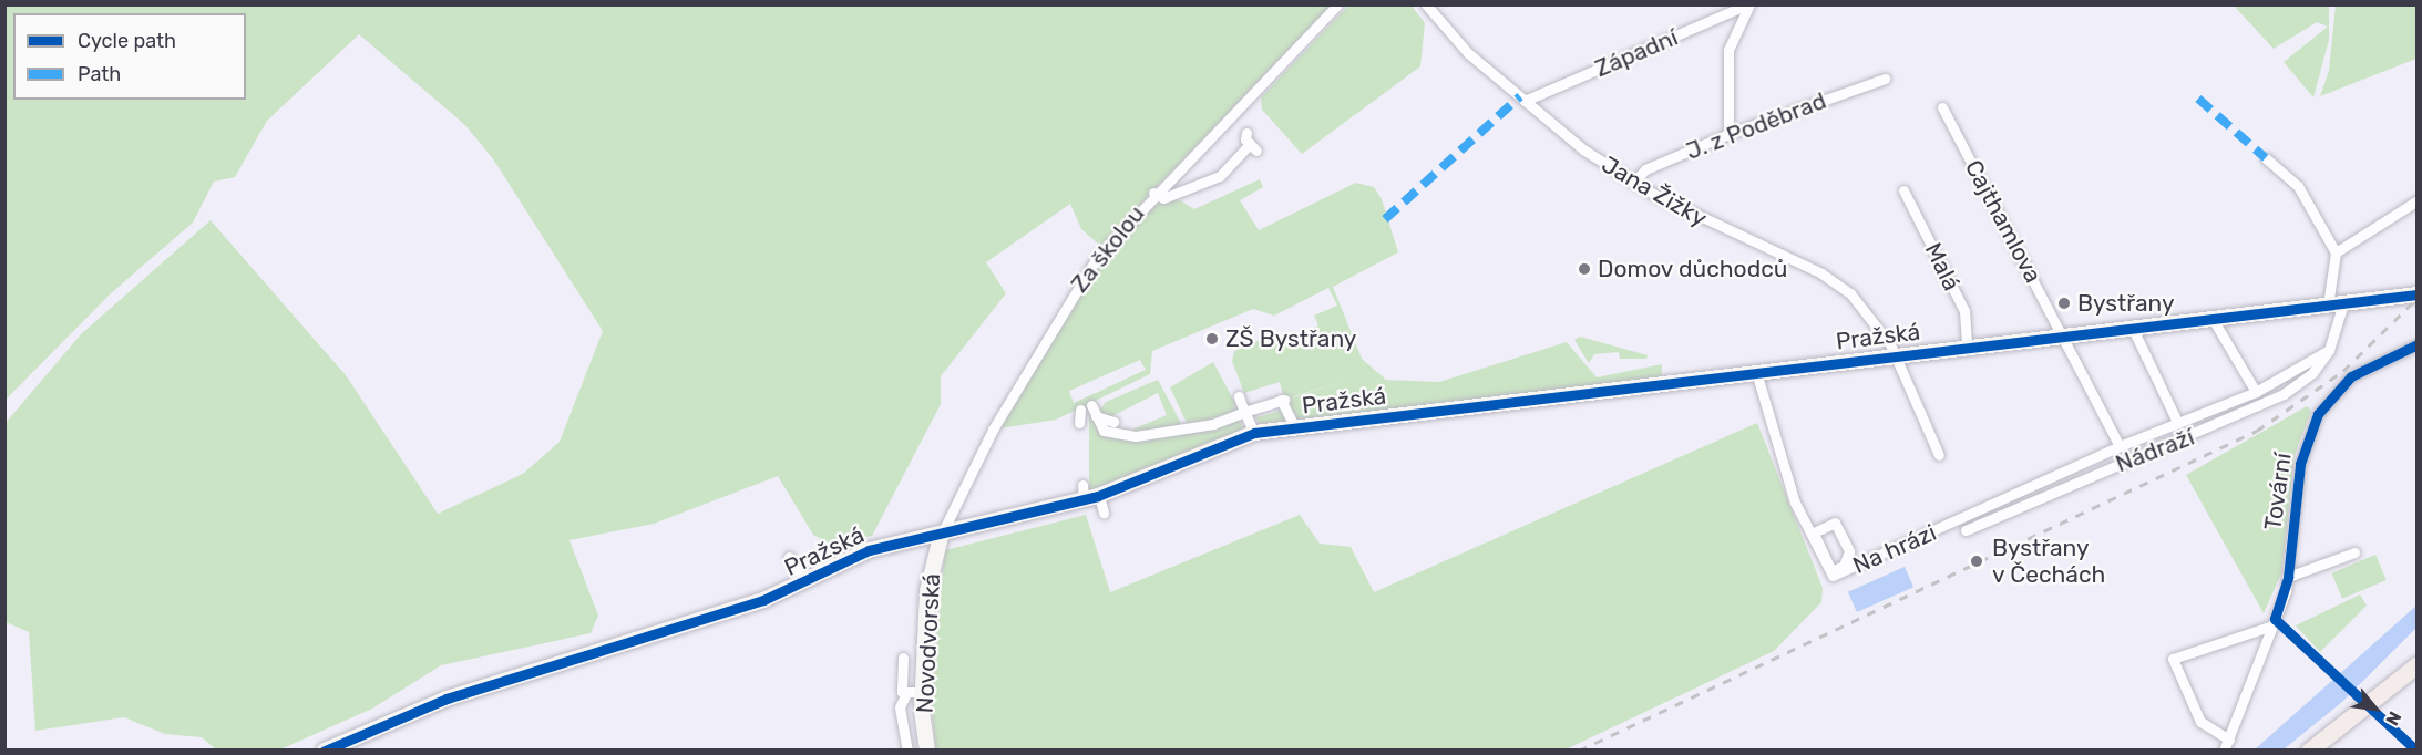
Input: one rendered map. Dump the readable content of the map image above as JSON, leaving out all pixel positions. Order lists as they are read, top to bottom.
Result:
{
  "streets": {
    "street": [
      "Západní",
      "J. z Poděbrad",
      "Jana Žižky",
      "Cajthamlova",
      "Za školou",
      "Malá",
      "Pražská",
      "Nádraží",
      "Tovární",
      "Na hrázi",
      "Novodvorská"
    ]
  },
  "crossings": [
    ["Západní", "Jana Žižky"],
    ["J. z Poděbrad", "Jana Žižky"],
    ["Jana Žižky", "Pražská"],
    ["Cajthamlova", "Pražská"],
    ["Za školou", "Pražská"],
    ["Za školou", "Novodvorská"],
    ["Malá", "Pražská"],
    ["Pražská", "Na hrázi"],
    ["Pražská", "Novodvorská"],
    ["Nádraží", "Na hrázi"]
  ],
  "places": [
    "Domov důchodců",
    "Bystřany",
    "ZŠ Bystřany",
    "Bystřany v Čechách"
  ],
  "legend": ["Cycle path", "Path"],
  "north": "bottom right"
}
